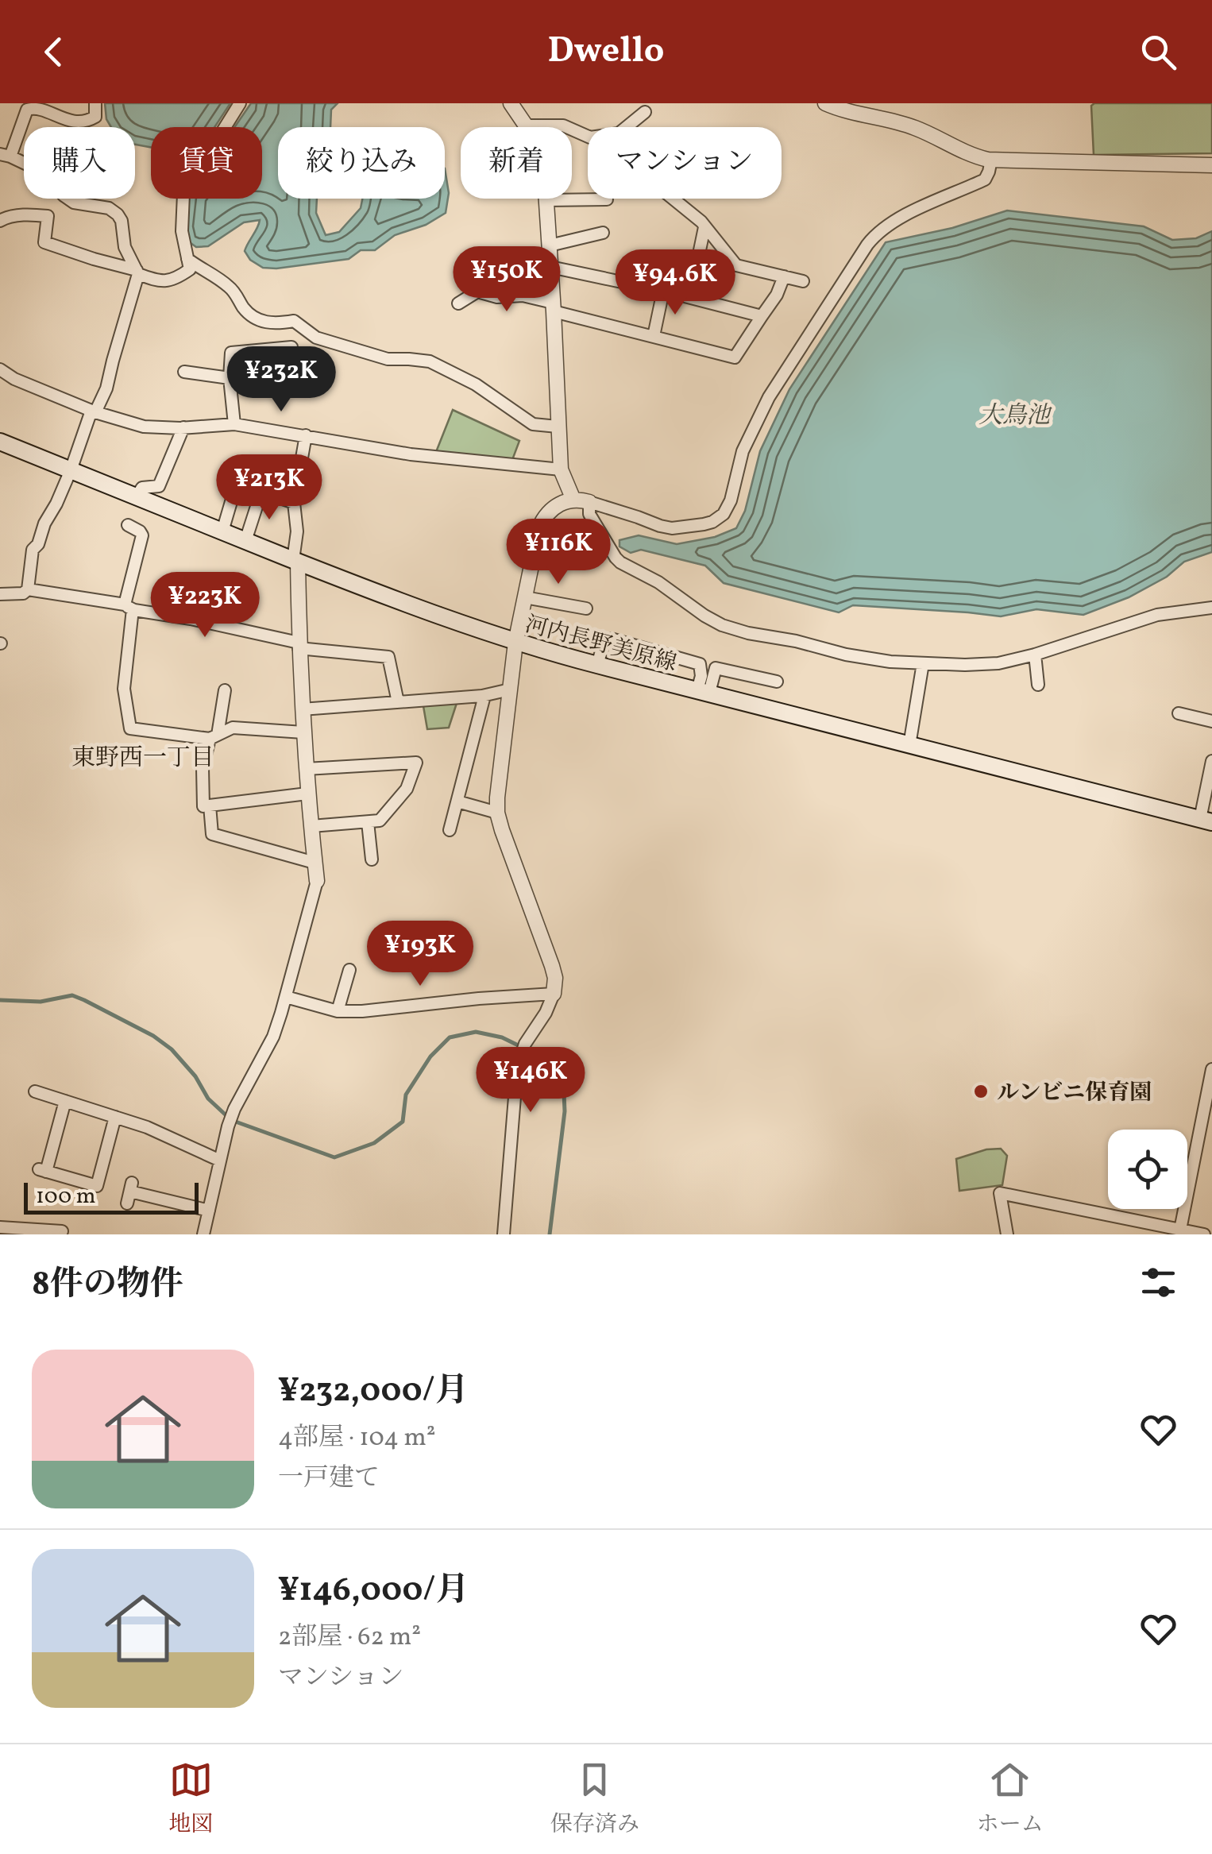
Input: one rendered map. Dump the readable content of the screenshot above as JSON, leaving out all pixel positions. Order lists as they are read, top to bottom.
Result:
{
  "streets": {
    "main road": ["河内長野美原線"]
  },
  "districts": ["東野西一丁目"],
  "water": ["大鳥池"],
  "places": ["ルンビニ保育園"],
  "scale_bar": "100 m",
  "page": {
    "header": "Dwello",
    "chip": [
      "購入",
      "賃貸",
      "絞り込み",
      "新着",
      "マンション"
    ],
    "price": [
      "¥150K",
      "¥94.6K",
      "¥232K",
      "¥213K",
      "¥116K",
      "¥223K",
      "¥193K",
      "¥146K"
    ],
    "scale": "100 m",
    "heading": "8件の物件",
    "list": [
      {
        "name": "¥232,000/月",
        "note": "4部屋 · 104 m² · 一戸建て"
      },
      {
        "name": "¥146,000/月",
        "note": "2部屋 · 62 m² · マンション"
      }
    ],
    "tabs": ["地図", "保存済み", "ホーム"]
  }
}
